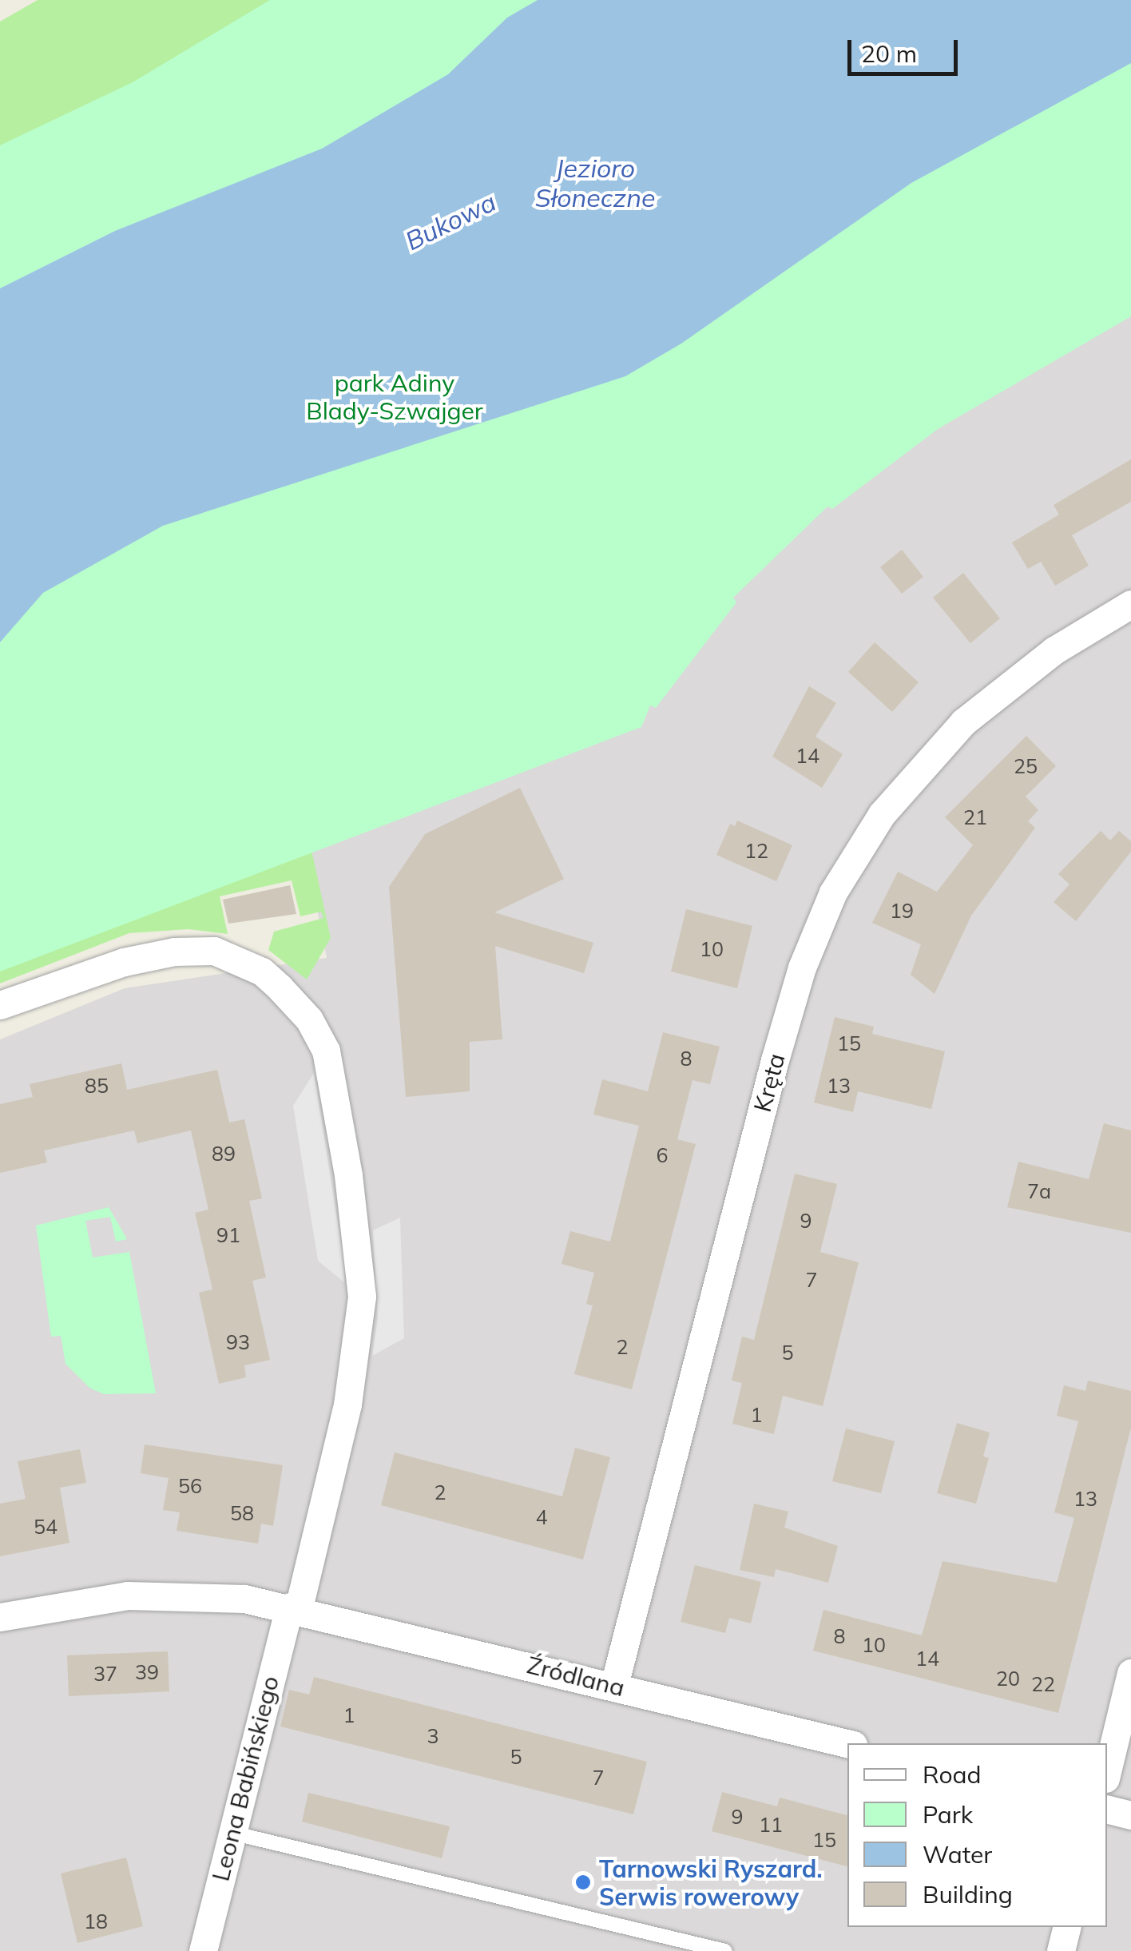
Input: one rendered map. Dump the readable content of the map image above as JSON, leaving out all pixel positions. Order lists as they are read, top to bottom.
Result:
{
  "streets": {
    "street": ["Kręta", "Źródlana", "Leona Babińskiego"]
  },
  "crossings": [
    ["Kręta", "Źródlana"],
    ["Źródlana", "Leona Babińskiego"]
  ],
  "water": ["Jezioro Słoneczne", "Bukowa"],
  "parks": ["park Adiny Blady-Szwajger"],
  "places": ["Tarnowski Ryszard. Serwis rowerowy"],
  "house_numbers": [
    "14",
    "25",
    "21",
    "12",
    "19",
    "10",
    "15",
    "8",
    "85",
    "13",
    "89",
    "6",
    "7a",
    "9",
    "91",
    "7",
    "93",
    "2",
    "5",
    "1",
    "56",
    "2",
    "13",
    "58",
    "4",
    "54",
    "8",
    "10",
    "14",
    "39",
    "37",
    "20",
    "22",
    "1",
    "3",
    "5",
    "7",
    "9",
    "11",
    "15",
    "18"
  ],
  "legend": [
    "Road",
    "Park",
    "Water",
    "Building"
  ],
  "scale_bar": "20 m"
}
